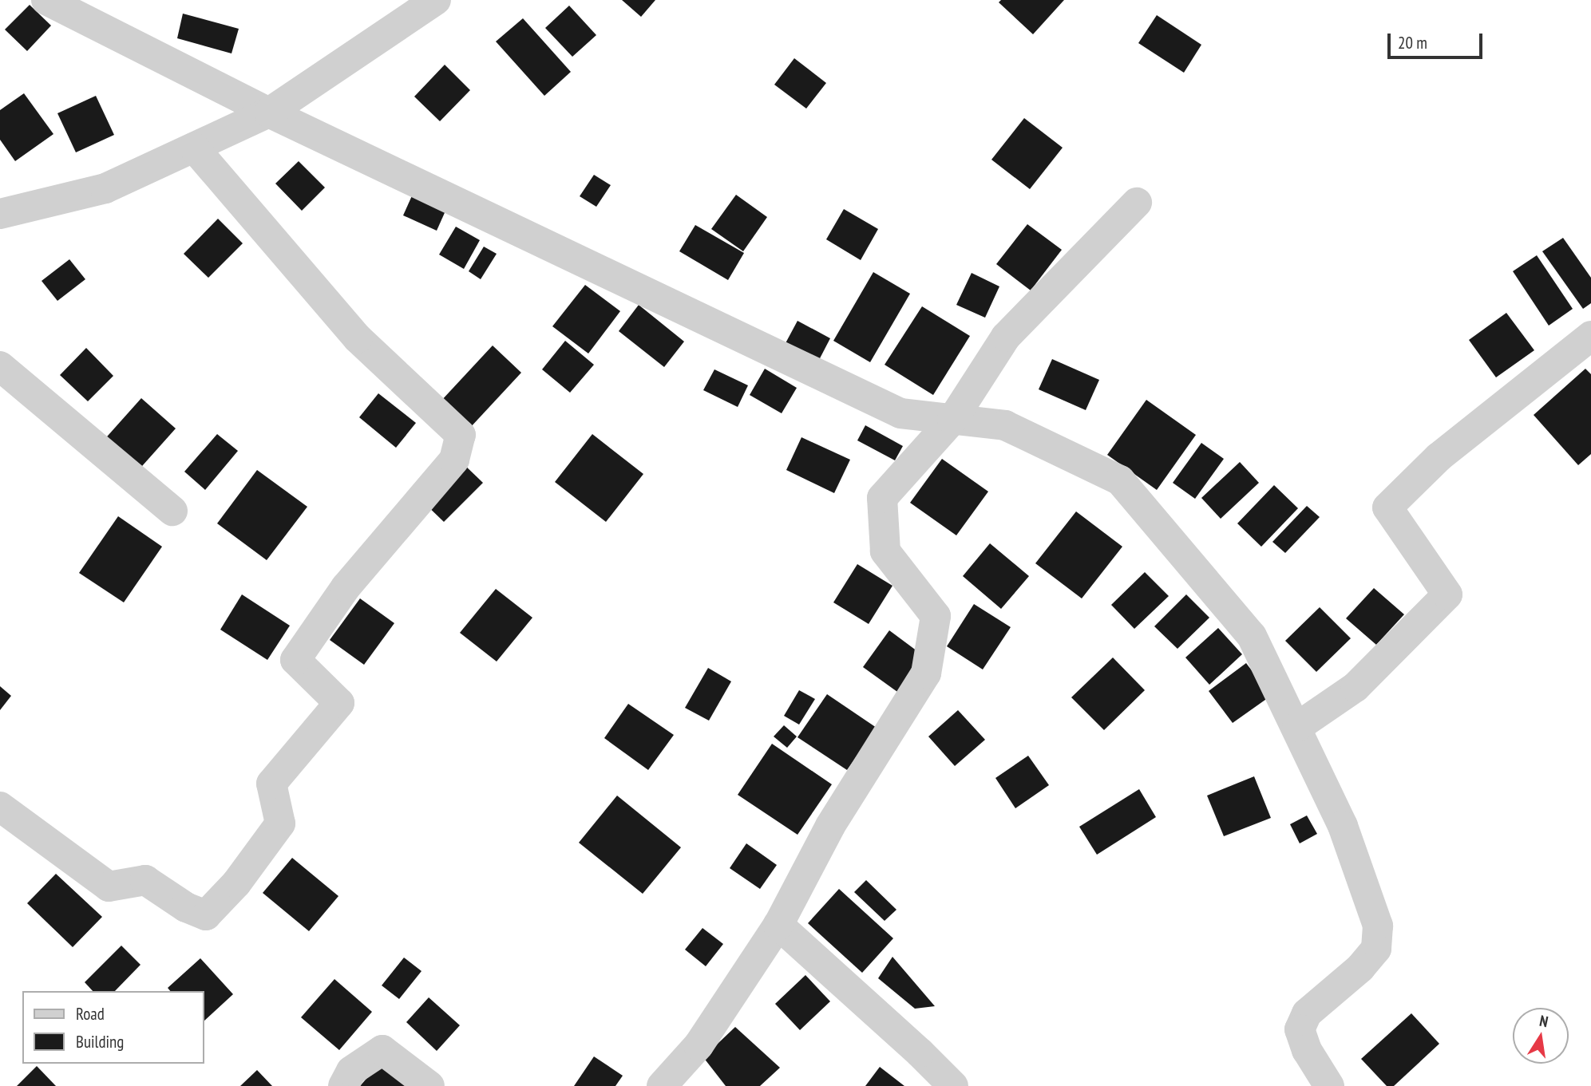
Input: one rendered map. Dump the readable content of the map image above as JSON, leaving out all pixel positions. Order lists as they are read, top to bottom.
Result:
{
  "legend": ["Road", "Building"],
  "scale_bar": "20 m",
  "north": "top"
}
